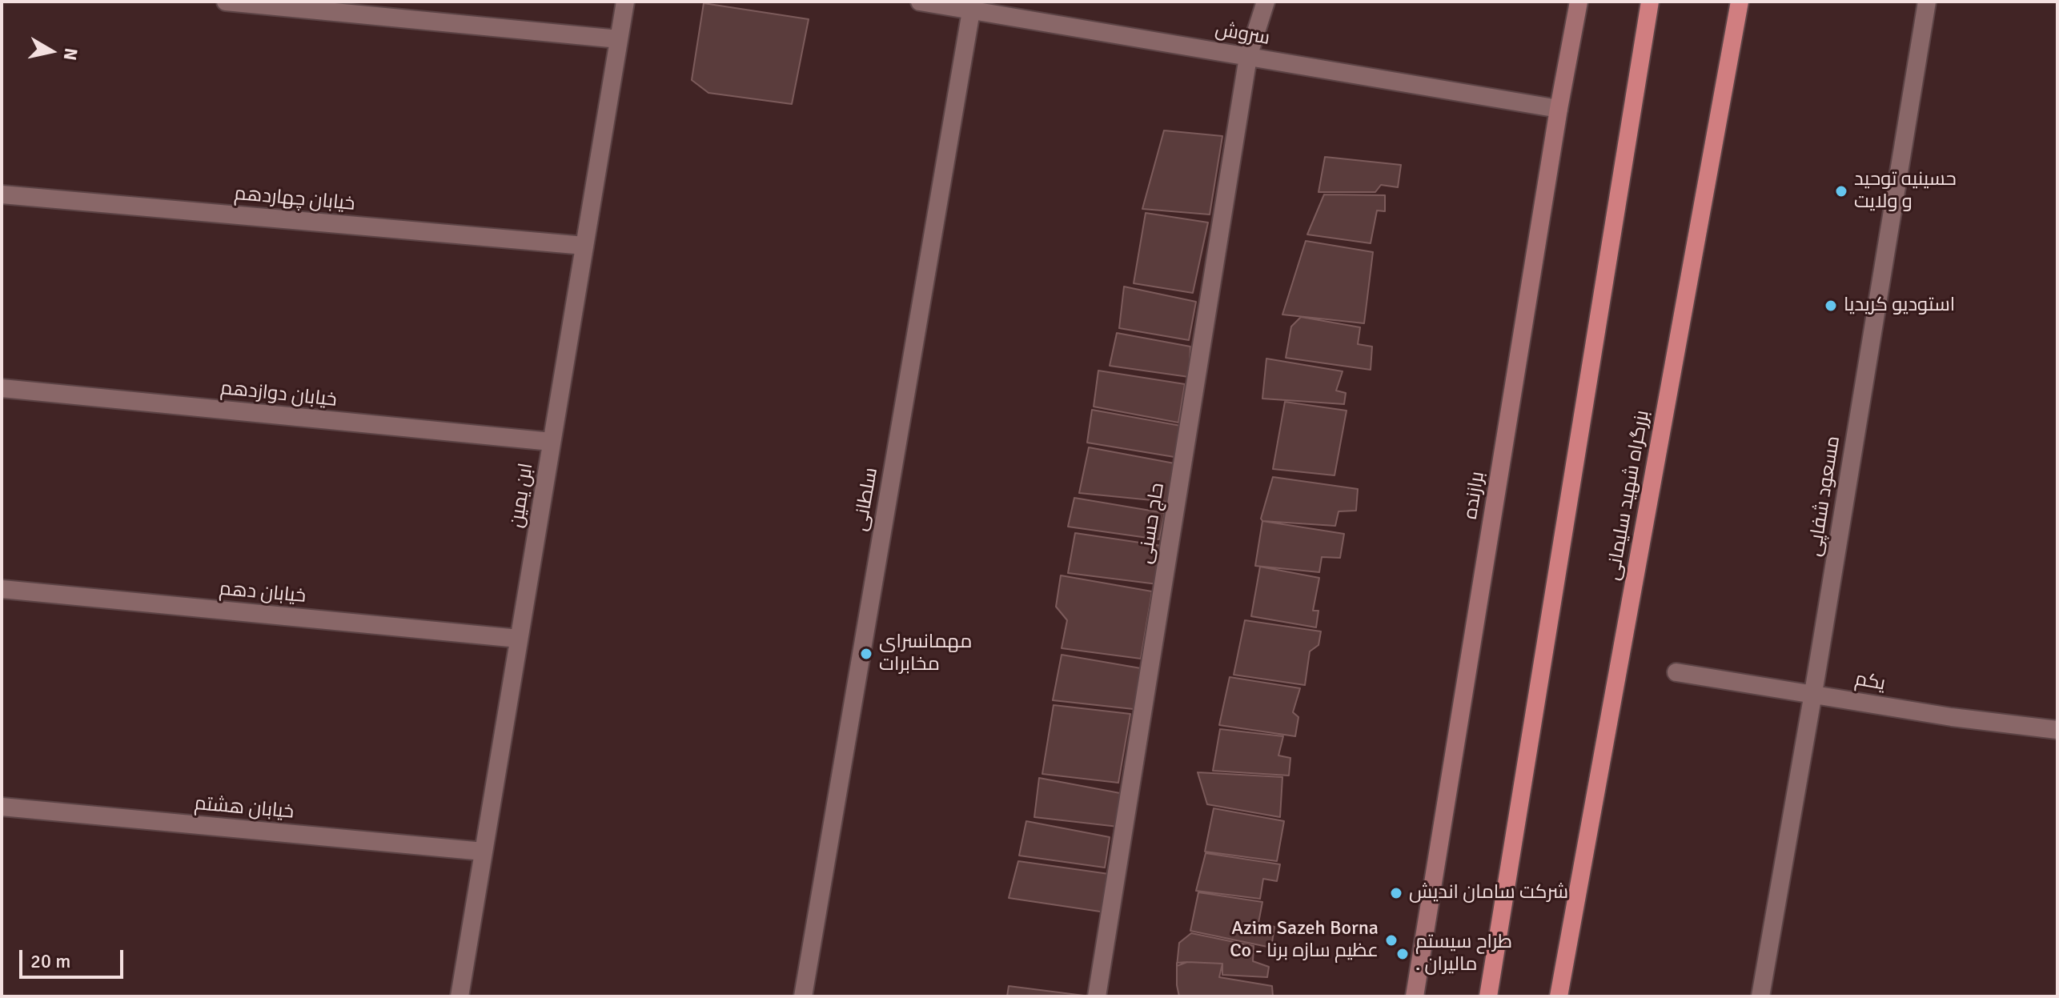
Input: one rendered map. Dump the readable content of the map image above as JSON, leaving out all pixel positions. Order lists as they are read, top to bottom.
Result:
{
  "streets": {
    "highway": ["بزرگراه شهید سلیمانی"],
    "main road": ["برازنده"],
    "street": [
      "سروش",
      "خیابان چهاردهم",
      "خیابان دوازدهم",
      "ابن یمین",
      "مسعود شفاپی",
      "سلطانی",
      "حاج حسنی",
      "خیابان دهم",
      "یکم",
      "خیابان هشتم"
    ]
  },
  "crossings": [
    ["سروش", "برازنده"],
    ["سروش", "سلطانی"],
    ["سروش", "حاج حسنی"],
    ["خیابان چهاردهم", "ابن یمین"],
    ["خیابان دوازدهم", "ابن یمین"],
    ["ابن یمین", "خیابان دهم"],
    ["ابن یمین", "خیابان هشتم"],
    ["مسعود شفاپی", "یکم"]
  ],
  "places": [
    "حسینیه توحید و ولایت",
    "استودیو کریدیا",
    "مهمانسرای مخابرات",
    "شرکت سامان اندیش",
    "Azim Sazeh Borna Co - عظیم سازه برنا",
    "طراح سیستم . مالیران"
  ],
  "scale_bar": "20 m",
  "north": "right"
}
